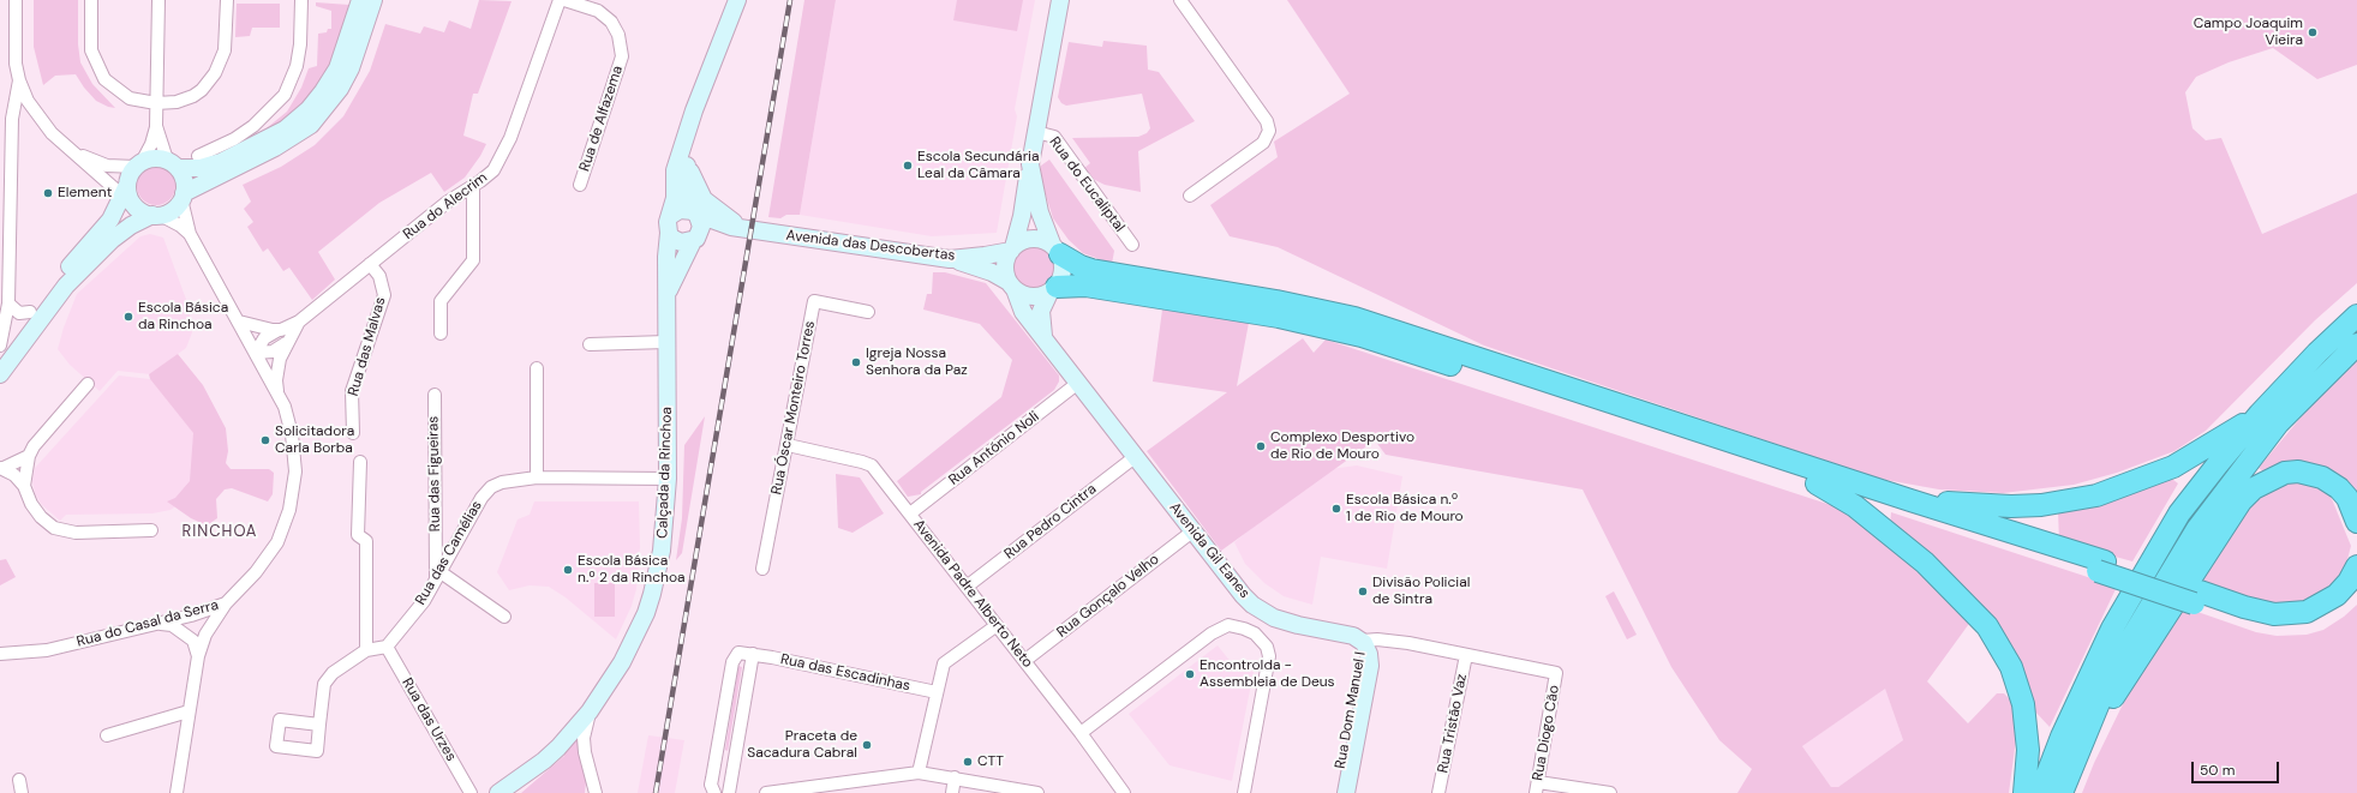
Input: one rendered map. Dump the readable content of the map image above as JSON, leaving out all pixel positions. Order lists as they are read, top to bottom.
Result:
{
  "streets": {
    "street": [
      "Rua de Alfazema",
      "Rua do Eucaliptal",
      "Rua do Alecrim",
      "Avenida das Descobertas",
      "Rua das Malvas",
      "Rua Óscar Monteiro Torres",
      "Rua António Noli",
      "Calçada da Rinchoa",
      "Rua das Figueiras",
      "Rua Pedro Cintra",
      "Avenida Gil Eanes",
      "Rua das Camélias",
      "Avenida Padre Alberto Neto",
      "Rua Gonçalo Velho",
      "Rua do Casal da Serra",
      "Rua das Escadinhas",
      "Rua Dom Manuel I",
      "Rua das Urzes",
      "Rua Tristão Vaz",
      "Rua Diogo Cão"
    ]
  },
  "crossings": [
    ["Rua do Alecrim", "Rua das Malvas"],
    ["Rua do Alecrim", "Rua do Casal da Serra"],
    ["Avenida das Descobertas", "Calçada da Rinchoa"],
    ["Avenida das Descobertas", "Avenida Gil Eanes"],
    ["Rua Óscar Monteiro Torres", "Avenida Padre Alberto Neto"],
    ["Rua António Noli", "Avenida Gil Eanes"],
    ["Rua António Noli", "Avenida Padre Alberto Neto"],
    ["Calçada da Rinchoa", "Rua das Camélias"],
    ["Rua das Figueiras", "Rua das Camélias"],
    ["Rua Pedro Cintra", "Avenida Gil Eanes"],
    ["Rua Pedro Cintra", "Avenida Padre Alberto Neto"],
    ["Avenida Gil Eanes", "Rua Gonçalo Velho"],
    ["Avenida Gil Eanes", "Rua Dom Manuel I"],
    ["Avenida Gil Eanes", "Rua Tristão Vaz"],
    ["Avenida Gil Eanes", "Rua Diogo Cão"],
    ["Rua das Camélias", "Rua das Urzes"],
    ["Avenida Padre Alberto Neto", "Rua Gonçalo Velho"]
  ],
  "districts": ["RINCHOA"],
  "places": [
    "Campo Joaquim Vieira",
    "Escola Secundária Leal da Câmara",
    "Element",
    "Escola Básica da Rinchoa",
    "Igreja Nossa Senhora da Paz",
    "Solicitadora Carla Borba",
    "Complexo Desportivo de Rio de Mouro",
    "Escola Básica n.º 1 de Rio de Mouro",
    "Escola Básica n.º 2 da Rinchoa",
    "Divisão Policial de Sintra",
    "EncontroIda - Assembleia de Deus",
    "Praceta de Sacadura Cabral",
    "CTT"
  ],
  "scale_bar": "50 m"
}
